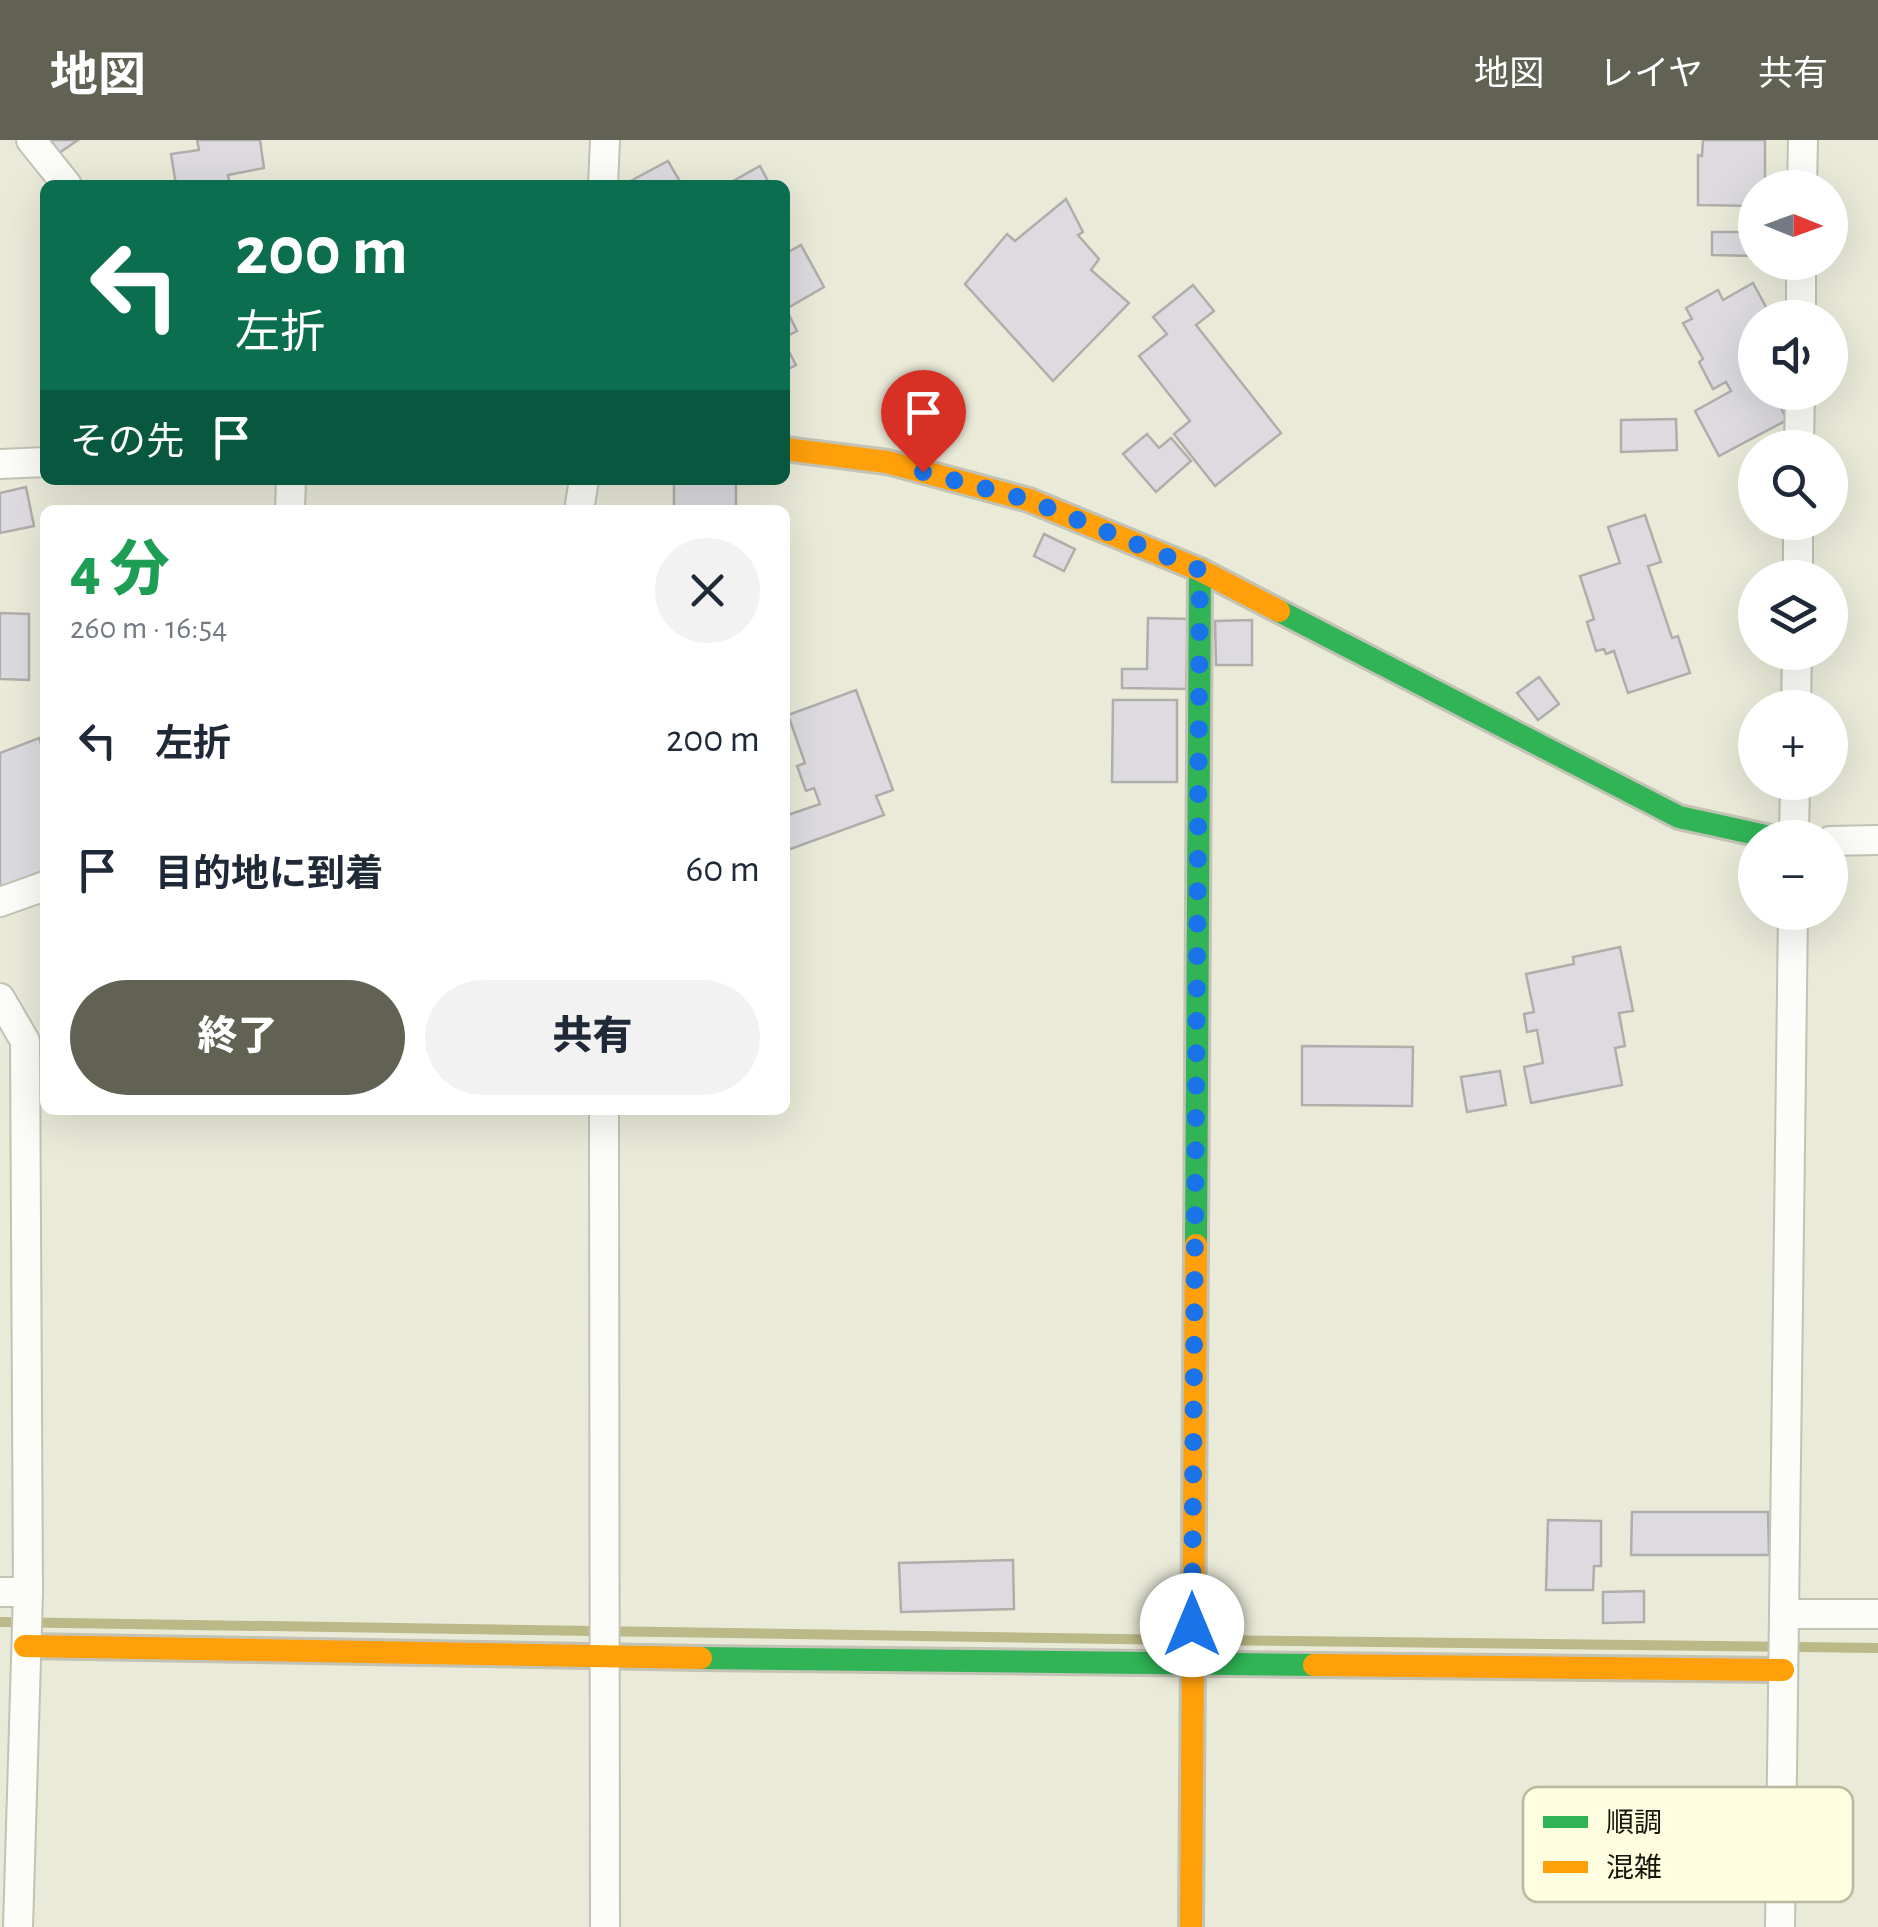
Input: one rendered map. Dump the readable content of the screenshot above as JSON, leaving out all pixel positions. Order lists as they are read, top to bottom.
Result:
{
  "legend": ["順調", "混雑"],
  "north": "right",
  "page": {
    "header": "地図",
    "nav": ["地図", "レイヤ", "共有"],
    "map_buttons": ["+", "−"],
    "turn": ["200 m", "左折"],
    "then": "その先",
    "heading": ["4 分", "260 m · 16:54"],
    "list": [
      {
        "name": "左折",
        "value": "200 m"
      },
      {
        "name": "目的地に到着",
        "value": "60 m"
      }
    ],
    "buttons": ["終了", "共有"]
  }
}
